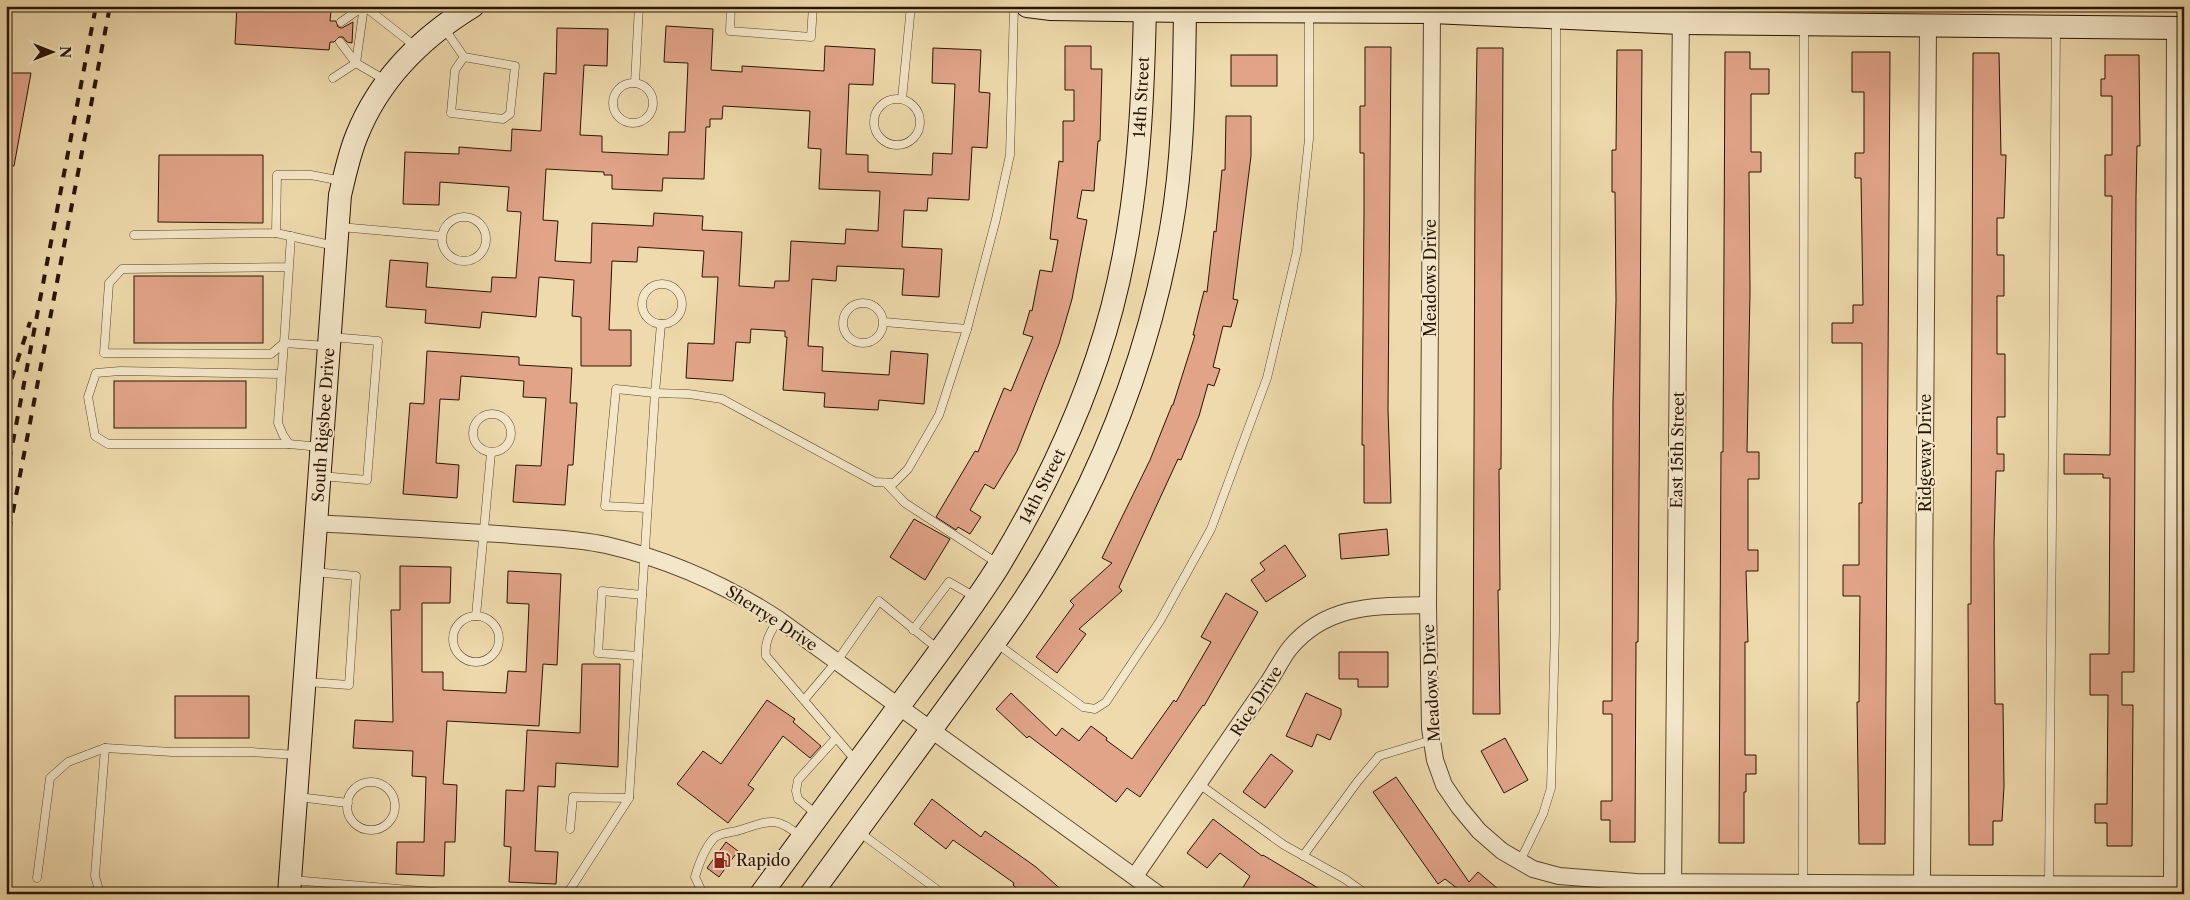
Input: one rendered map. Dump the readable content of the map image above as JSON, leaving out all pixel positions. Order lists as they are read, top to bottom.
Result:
{
  "streets": {
    "street": [
      "14th Street",
      "Meadows Drive",
      "South Rigsbee Drive",
      "East 15th Street",
      "Ridgeway Drive",
      "Sherrye Drive",
      "Rice Drive"
    ]
  },
  "crossings": [
    ["14th Street", "Sherrye Drive"],
    ["Meadows Drive", "East 15th Street"],
    ["Meadows Drive", "Ridgeway Drive"],
    ["Meadows Drive", "Rice Drive"],
    ["South Rigsbee Drive", "Sherrye Drive"],
    ["Sherrye Drive", "Rice Drive"]
  ],
  "places": {
    "fuel station": ["Rapido"]
  },
  "north": "right"
}
